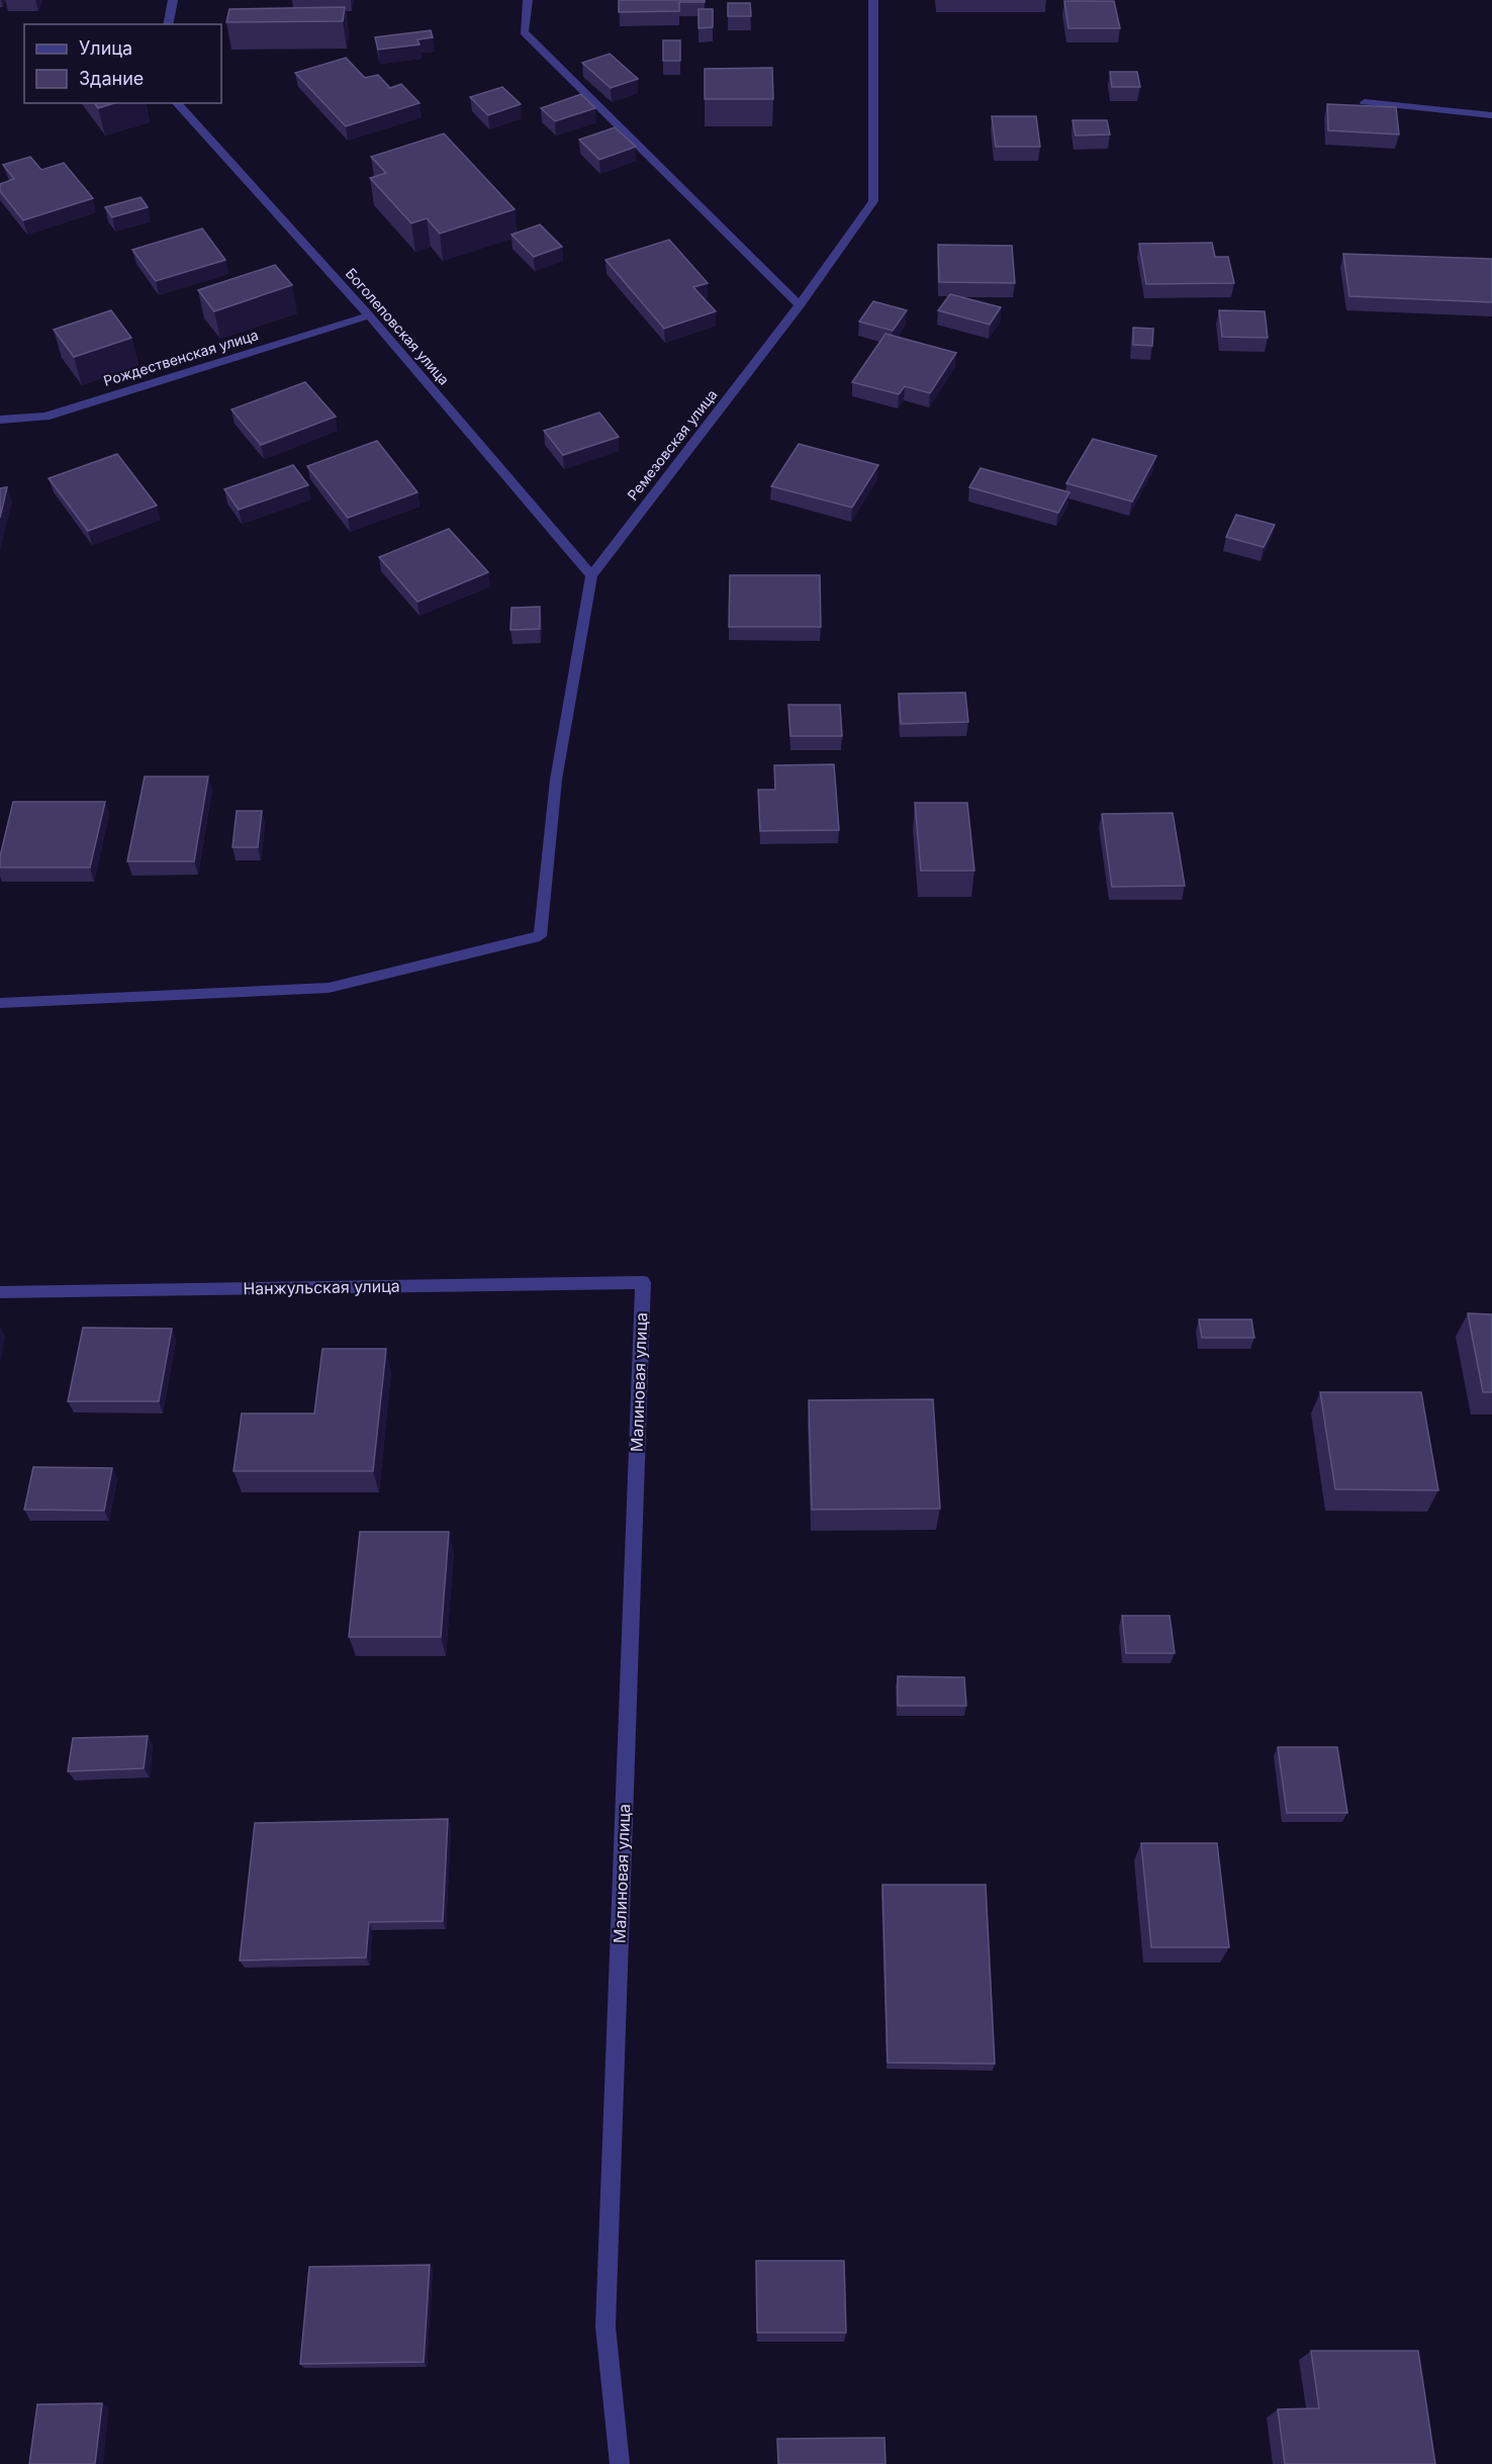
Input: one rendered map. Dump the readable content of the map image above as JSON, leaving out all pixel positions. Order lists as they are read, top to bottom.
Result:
{
  "streets": {
    "street": [
      "Боголеповская улица",
      "Рождественская улица",
      "Ремезовская улица",
      "Нанжульская улица",
      "Малиновая улица"
    ]
  },
  "crossings": [
    ["Боголеповская улица", "Рождественская улица"],
    ["Боголеповская улица", "Ремезовская улица"],
    ["Нанжульская улица", "Малиновая улица"]
  ],
  "legend": ["Улица", "Здание"]
}
